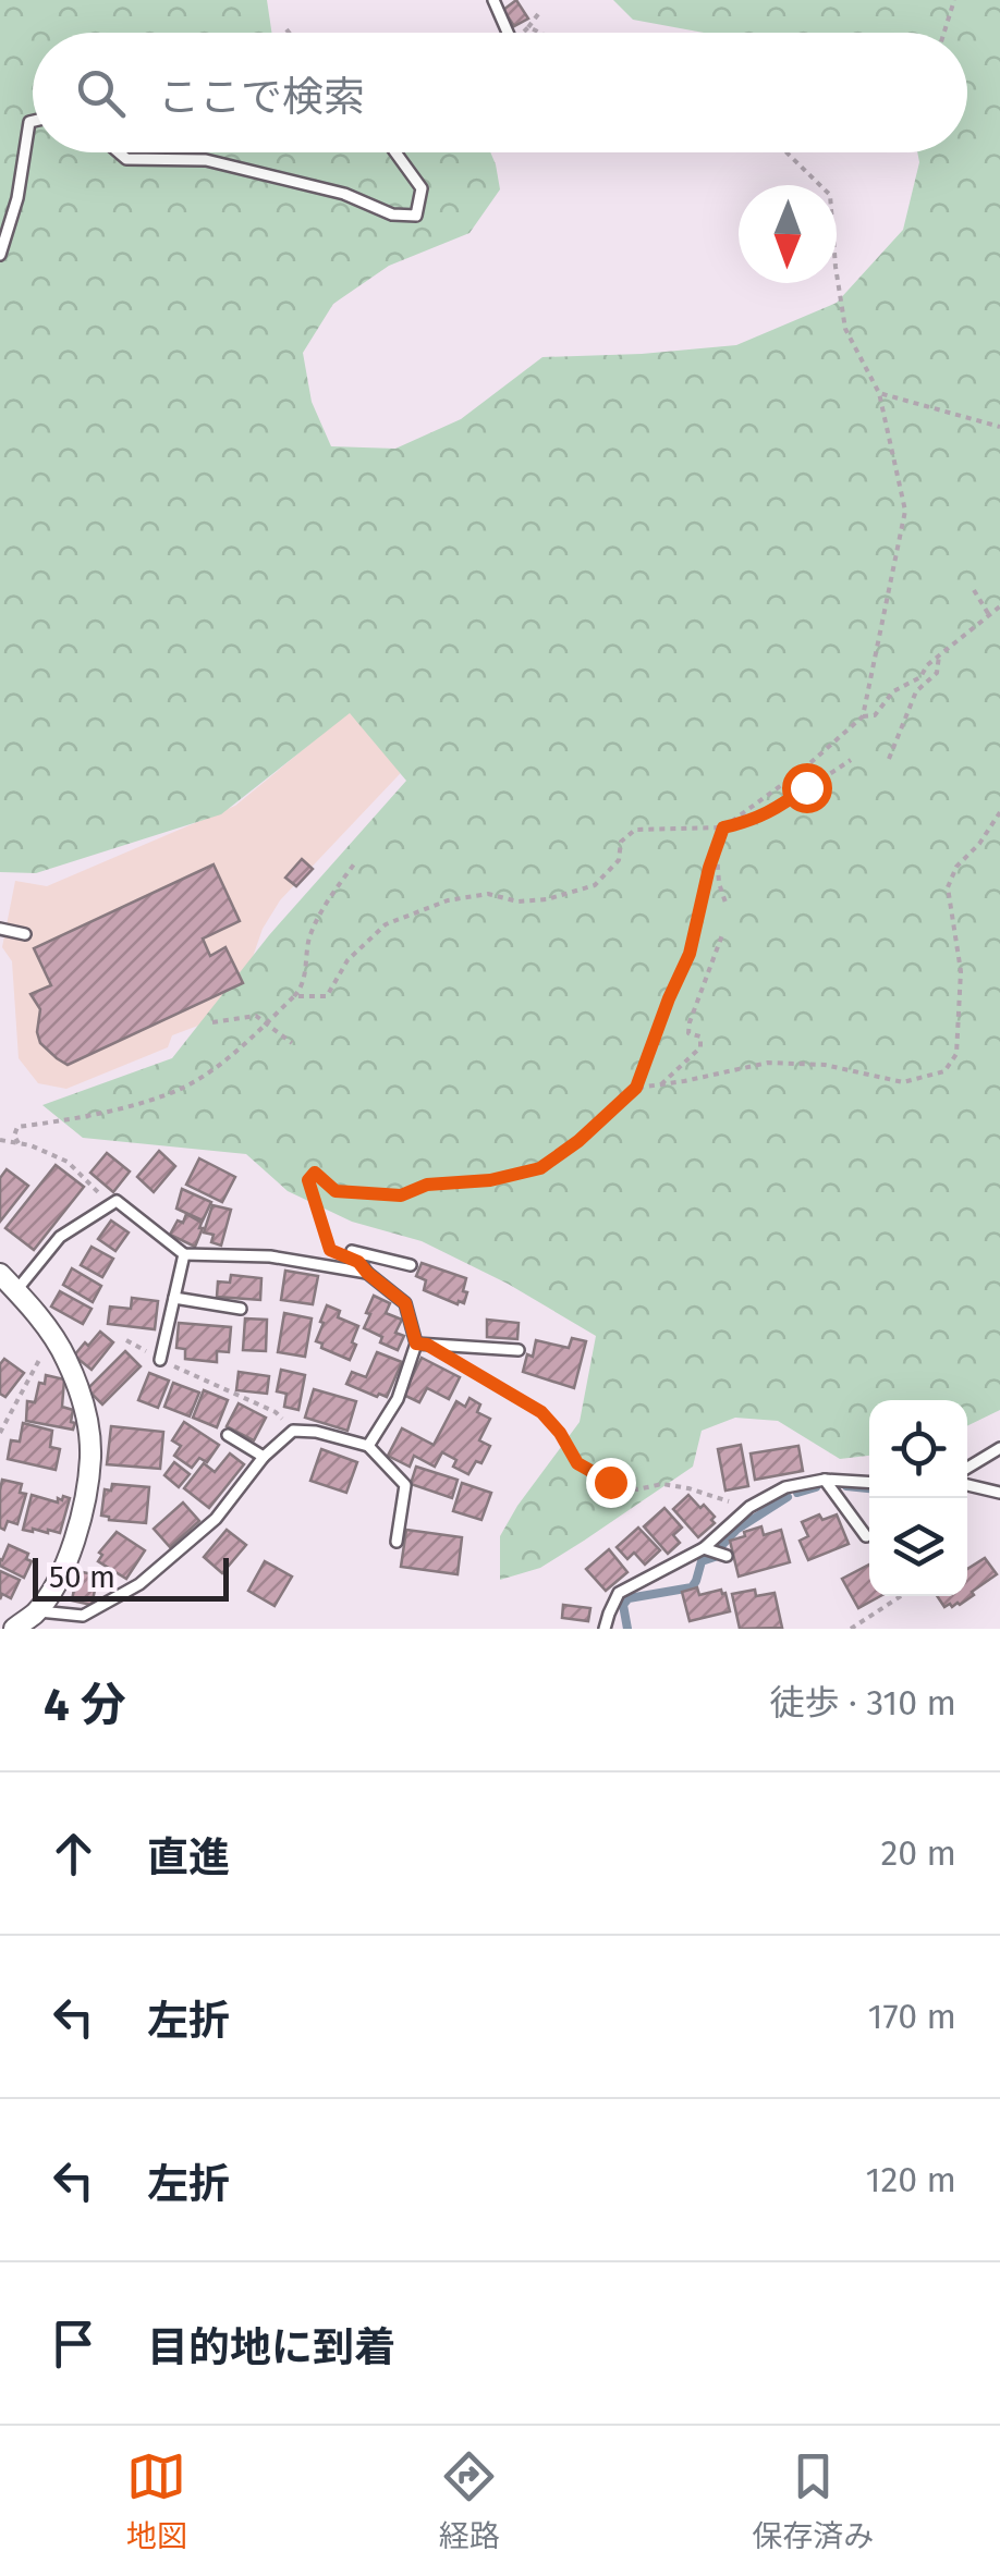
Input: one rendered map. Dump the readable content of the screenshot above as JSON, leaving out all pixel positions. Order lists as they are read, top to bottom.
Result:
{
  "scale_bar": "50 m",
  "north": "bottom",
  "page": {
    "search": "ここで検索",
    "scale": "50 m",
    "heading": ["4 分", "徒歩 · 310 m"],
    "list": [
      ["直進", "20 m"],
      ["左折", "170 m"],
      ["左折", "120 m"],
      "目的地に到着"
    ],
    "nav": ["地図", "経路", "保存済み"]
  }
}
